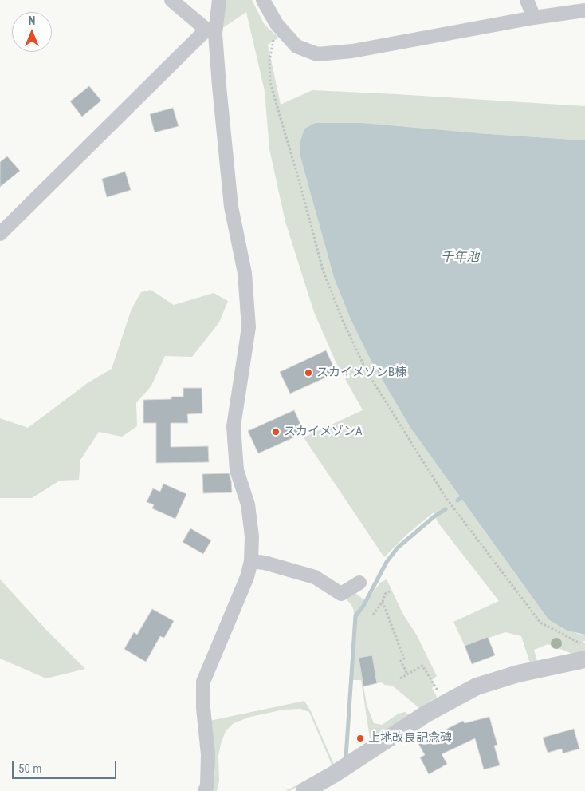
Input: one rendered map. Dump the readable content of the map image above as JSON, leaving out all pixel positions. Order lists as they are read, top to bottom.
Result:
{
  "water": ["千年池"],
  "places": ["スカイメゾンB棟", "スカイメゾンA", "上地改良記念碑"],
  "scale_bar": "50 m",
  "north": "top"
}
